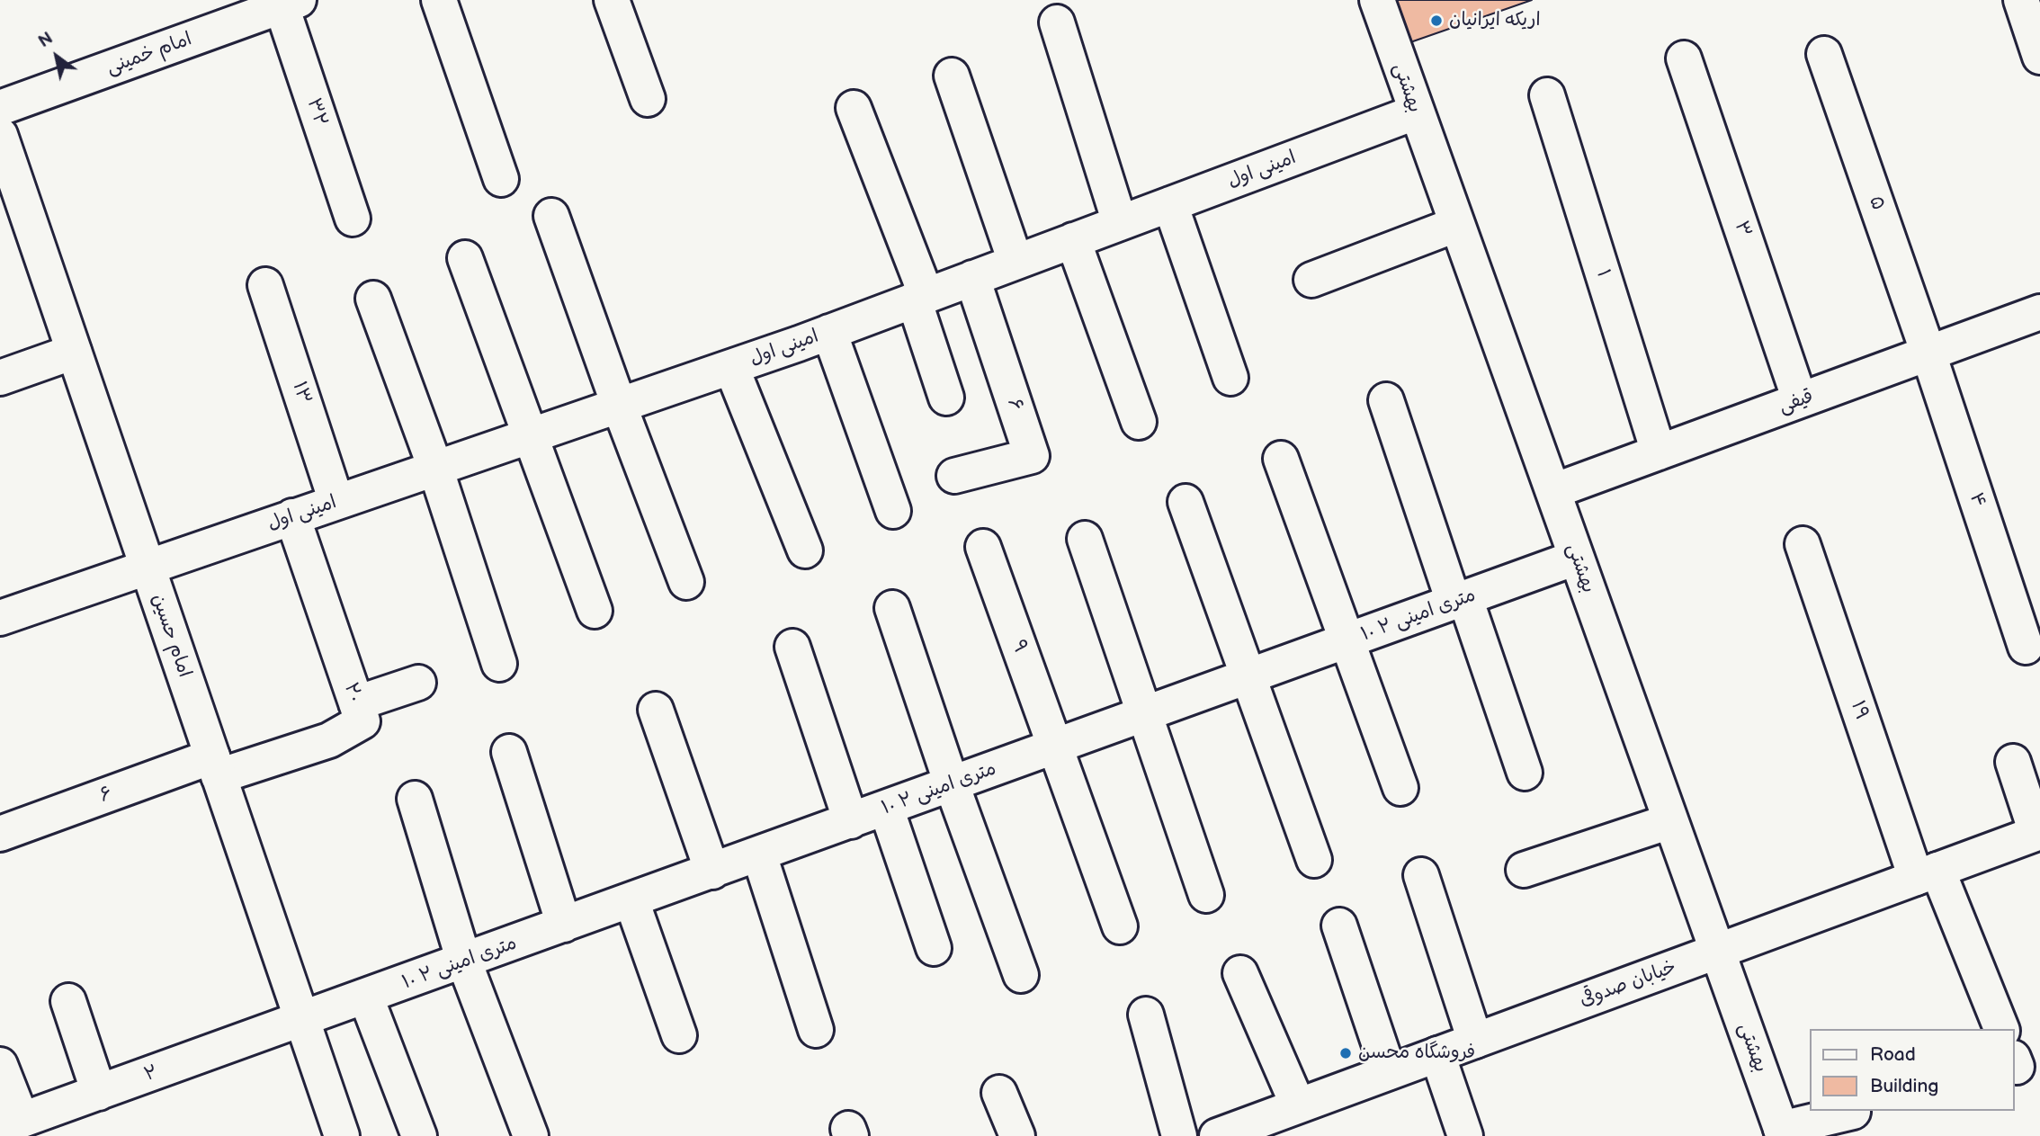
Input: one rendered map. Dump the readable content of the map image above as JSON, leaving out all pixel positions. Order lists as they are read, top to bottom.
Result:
{
  "streets": {
    "street": [
      "امام خمینی",
      "بهشتی",
      "۳۲",
      "امینی اول",
      "۵",
      "۳",
      "۱",
      "۱۳",
      "قیفی",
      "۶",
      "۴",
      "۱۰ متری امینی ۲",
      "امام حسین",
      "۹",
      "۲۰",
      "۱۹",
      "خیابان صدوقی",
      "۲"
    ]
  },
  "crossings": [
    ["امام خمینی", "۳۲"],
    ["بهشتی", "امینی اول"],
    ["بهشتی", "قیفی"],
    ["بهشتی", "۱۰ متری امینی ۲"],
    ["بهشتی", "خیابان صدوقی"],
    ["امینی اول", "۱۳"],
    ["امینی اول", "۶"],
    ["امینی اول", "امام حسین"],
    ["امینی اول", "۲۰"],
    ["۵", "قیفی"],
    ["۵", "۴"],
    ["۳", "قیفی"],
    ["۱", "قیفی"],
    ["قیفی", "۴"],
    ["۶", "امام حسین"],
    ["۶", "۲۰"],
    ["۱۰ متری امینی ۲", "امام حسین"],
    ["۱۰ متری امینی ۲", "۹"],
    ["۱۰ متری امینی ۲", "۲"],
    ["امام حسین", "۲۰"],
    ["امام حسین", "۲"],
    ["۱۹", "خیابان صدوقی"]
  ],
  "places": ["اریکه ایرانیان", "فروشگاه محسن"],
  "legend": ["Road", "Building"],
  "north": "top left"
}
